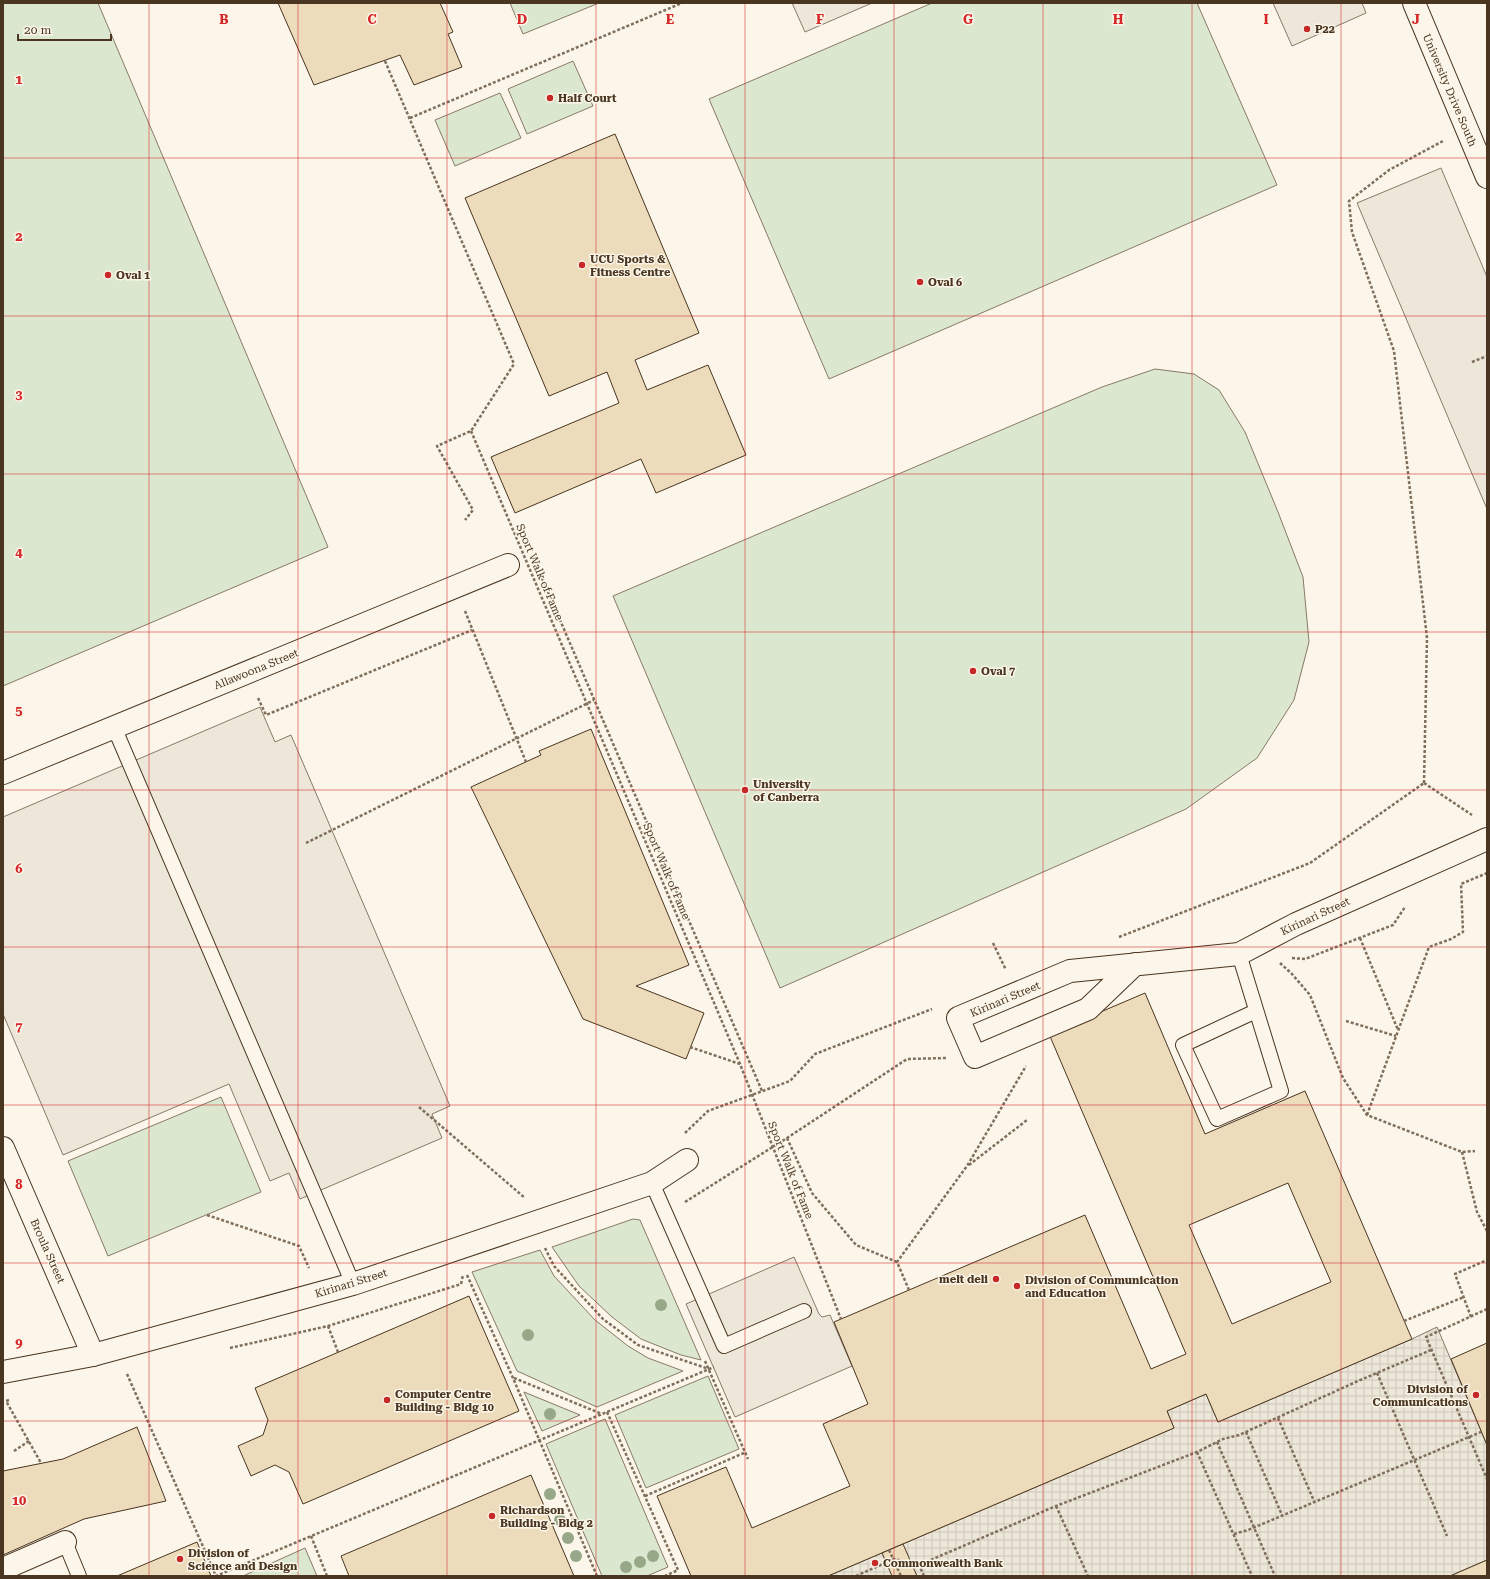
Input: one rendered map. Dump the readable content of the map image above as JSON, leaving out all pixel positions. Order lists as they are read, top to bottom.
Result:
{
  "streets": {
    "street": [
      "University Drive South",
      "Allawoona Street",
      "Kirinari Street",
      "Broula Street"
    ],
    "path": ["Sport Walk of Fame"]
  },
  "crossings": [
    ["Kirinari Street", "Broula Street"]
  ],
  "places": [
    "P22",
    "Half Court",
    "UCU Sports & Fitness Centre",
    "Oval 1",
    "Oval 6",
    "Oval 7",
    "University of Canberra",
    "melt deli",
    "Division of Communication and Education",
    "Division of Communications",
    "Computer Centre Building - Bldg 10",
    "Richardson Building - Bldg 2",
    "Division of Science and Design",
    "Commonwealth Bank"
  ],
  "scale_bar": "20 m",
  "grid": {
    "columns": [
      "B",
      "C",
      "D",
      "E",
      "F",
      "G",
      "H",
      "I",
      "J"
    ],
    "rows": [
      "1",
      "2",
      "3",
      "4",
      "5",
      "6",
      "7",
      "8",
      "9",
      "10"
    ]
  }
}
